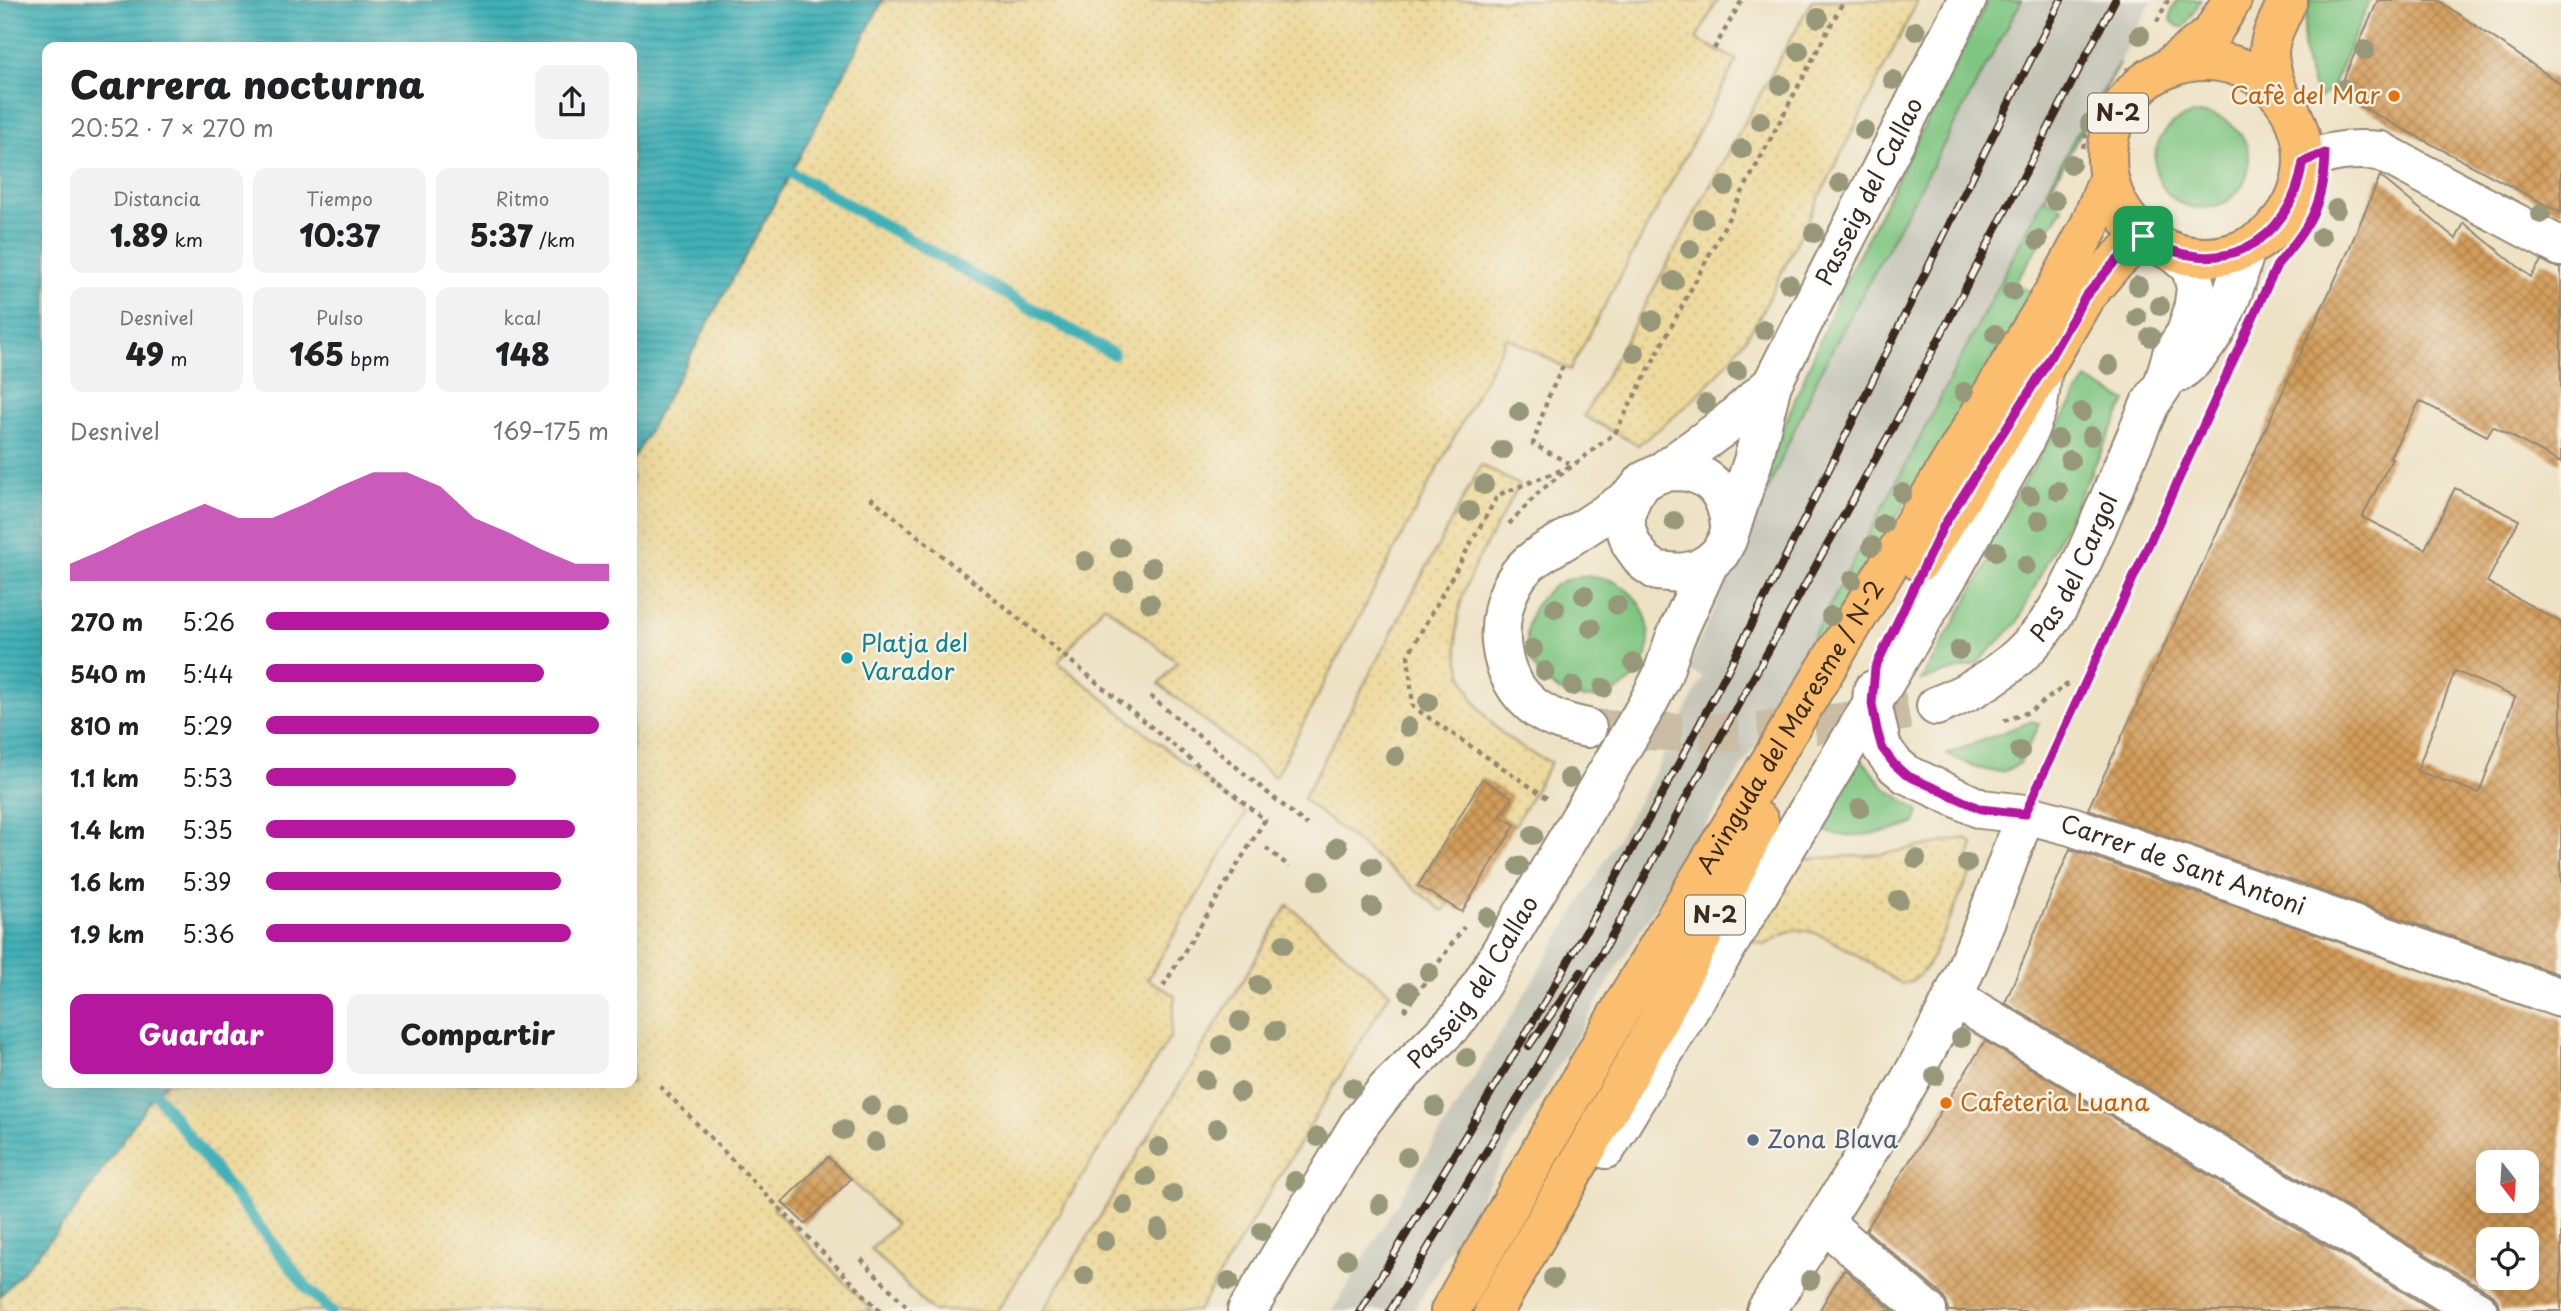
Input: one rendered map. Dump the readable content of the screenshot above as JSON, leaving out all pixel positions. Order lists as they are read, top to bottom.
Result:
{
  "streets": {
    "main road": ["N-2", "Avinguda del Maresme / N-2"],
    "street": ["Passeig del Callao", "Pas del Cargol", "Carrer de Sant Antoni"]
  },
  "crossings": [
    ["N-2", "Pas del Cargol"],
    ["N-2", "Avinguda del Maresme / N-2"],
    ["Pas del Cargol", "Avinguda del Maresme / N-2"],
    ["Avinguda del Maresme / N-2", "Carrer de Sant Antoni"]
  ],
  "places": [
    "Cafè del Mar",
    "Platja del Varador",
    "Cafeteria Luana",
    "Zona Blava"
  ],
  "north": "bottom",
  "page": {
    "heading": ["Carrera nocturna", "20:52 · 7 × 270 m"],
    "stats": [
      ["Distancia", "1.89 km"],
      ["Tiempo", "10:37"],
      ["Ritmo", "5:37 /km"],
      ["Desnivel", "49 m"],
      ["Pulso", "165 bpm"],
      ["kcal", "148"]
    ],
    "chart": ["Desnivel", "169–175 m"],
    "list": [
      {
        "name": "270 m",
        "note": "5:26"
      },
      {
        "name": "540 m",
        "note": "5:44"
      },
      {
        "name": "810 m",
        "note": "5:29"
      },
      {
        "name": "1.1 km",
        "note": "5:53"
      },
      {
        "name": "1.4 km",
        "note": "5:35"
      },
      {
        "name": "1.6 km",
        "note": "5:39"
      },
      {
        "name": "1.9 km",
        "note": "5:36"
      }
    ],
    "buttons": ["Guardar", "Compartir"]
  }
}
